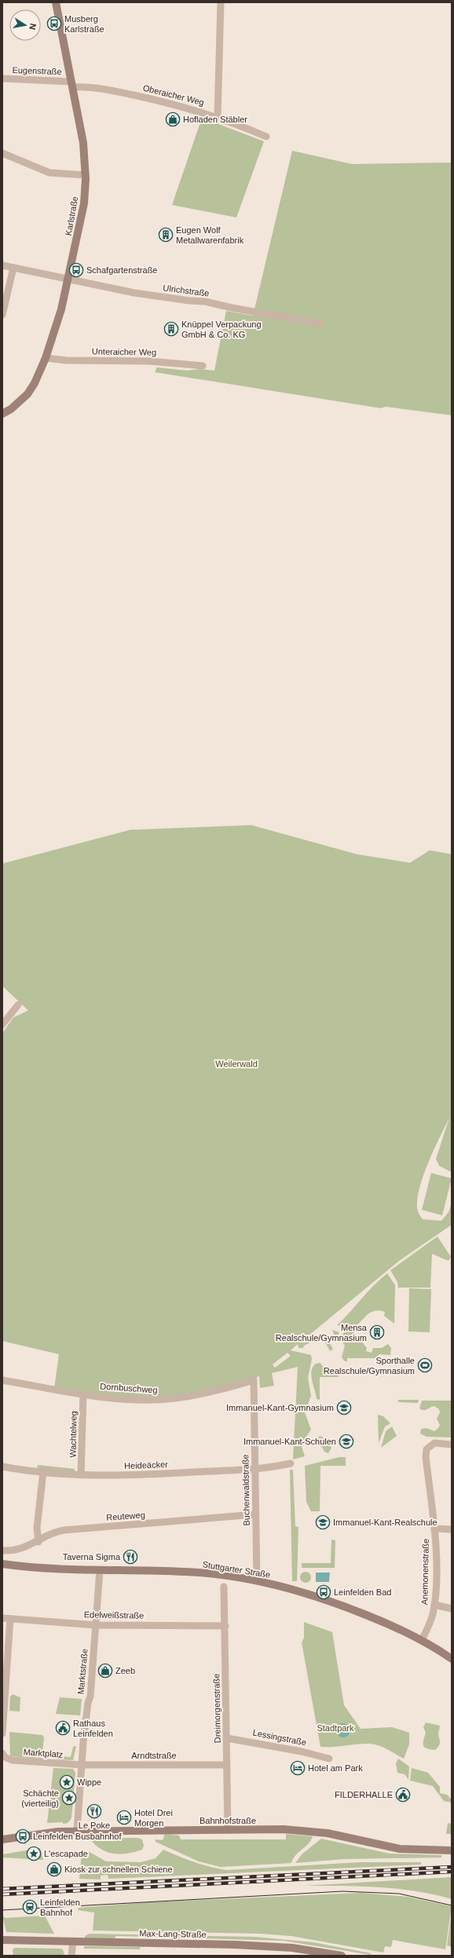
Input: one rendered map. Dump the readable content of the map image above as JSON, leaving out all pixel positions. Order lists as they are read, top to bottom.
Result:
{
  "streets": {
    "main road": [
      "Karlstraße",
      "Stuttgarter Straße",
      "Bahnhofstraße",
      "Max-Lang-Straße"
    ],
    "street": [
      "Eugenstraße",
      "Oberaicher Weg",
      "Ulrichstraße",
      "Unteraicher Weg",
      "Dornbuschweg",
      "Wachtelweg",
      "Heideäcker",
      "Buchenwaldstraße",
      "Reuteweg",
      "Anemonenstraße",
      "Edelweißstraße",
      "Marktstraße",
      "Dreimorgenstraße",
      "Lessingstraße",
      "Marktplatz",
      "Arndtstraße"
    ]
  },
  "crossings": [
    ["Eugenstraße", "Oberaicher Weg"],
    ["Eugenstraße", "Karlstraße"],
    ["Oberaicher Weg", "Karlstraße"],
    ["Karlstraße", "Ulrichstraße"],
    ["Karlstraße", "Unteraicher Weg"],
    ["Dornbuschweg", "Wachtelweg"],
    ["Dornbuschweg", "Buchenwaldstraße"],
    ["Wachtelweg", "Heideäcker"],
    ["Heideäcker", "Buchenwaldstraße"],
    ["Buchenwaldstraße", "Reuteweg"],
    ["Buchenwaldstraße", "Stuttgarter Straße"],
    ["Stuttgarter Straße", "Anemonenstraße"],
    ["Stuttgarter Straße", "Marktstraße"],
    ["Edelweißstraße", "Marktstraße"],
    ["Edelweißstraße", "Dreimorgenstraße"],
    ["Marktstraße", "Marktplatz"],
    ["Marktstraße", "Arndtstraße"],
    ["Marktstraße", "Bahnhofstraße"],
    ["Dreimorgenstraße", "Lessingstraße"],
    ["Dreimorgenstraße", "Arndtstraße"],
    ["Dreimorgenstraße", "Bahnhofstraße"],
    ["Marktplatz", "Arndtstraße"]
  ],
  "parks": ["Weilerwald", "Stadtpark"],
  "places": {
    "bus stop": [
      "Musberg Karlstraße",
      "Schafgartenstraße",
      "Leinfelden Bad",
      "Leinfelden Busbahnhof"
    ],
    "shop": ["Hofladen Stäbler", "Zeeb", "Kiosk zur schnellen Schiene"],
    "building": ["Eugen Wolf Metallwarenfabrik", "Knüppel Verpackung GmbH & Co. KG", "Mensa Realschule/Gymnasium"],
    "sports": ["Sporthalle Realschule/Gymnasium"],
    "school or university": ["Immanuel-Kant-Gymnasium", "Immanuel-Kant-Schulen", "Immanuel-Kant-Realschule"],
    "restaurant": ["Taverna Sigma", "Le Poke"],
    "public building": ["Rathaus Leinfelden", "FILDERHALLE"],
    "hotel": ["Hotel am Park", "Hotel Drei Morgen"],
    "place": ["Wippe", "Schächte (vierteilig)", "L'escapade"],
    "station": ["Leinfelden Bahnhof"]
  },
  "north": "right"
}
